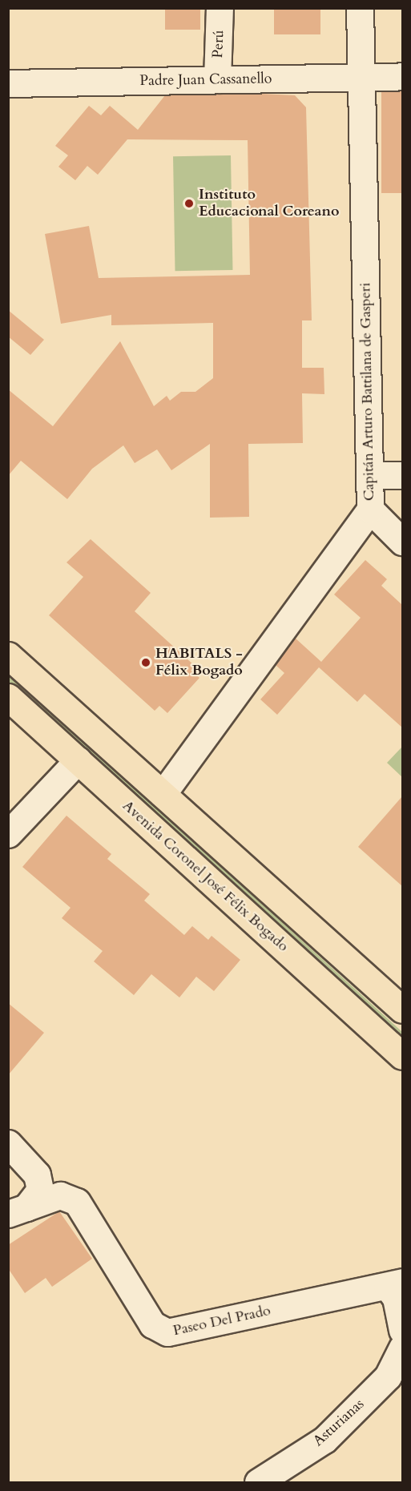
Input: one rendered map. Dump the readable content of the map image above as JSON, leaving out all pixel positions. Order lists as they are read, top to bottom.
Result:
{
  "streets": {
    "main road": ["Avenida Coronel José Félix Bogado"],
    "street": [
      "Perú",
      "Padre Juan Cassanello",
      "Capitán Arturo Battilana de Gasperi",
      "Paseo Del Prado",
      "Asturianas"
    ]
  },
  "crossings": [
    ["Perú", "Padre Juan Cassanello"],
    ["Padre Juan Cassanello", "Capitán Arturo Battilana de Gasperi"]
  ],
  "places": ["Instituto Educacional Coreano", "HABITALS - Félix Bogado"]
}
